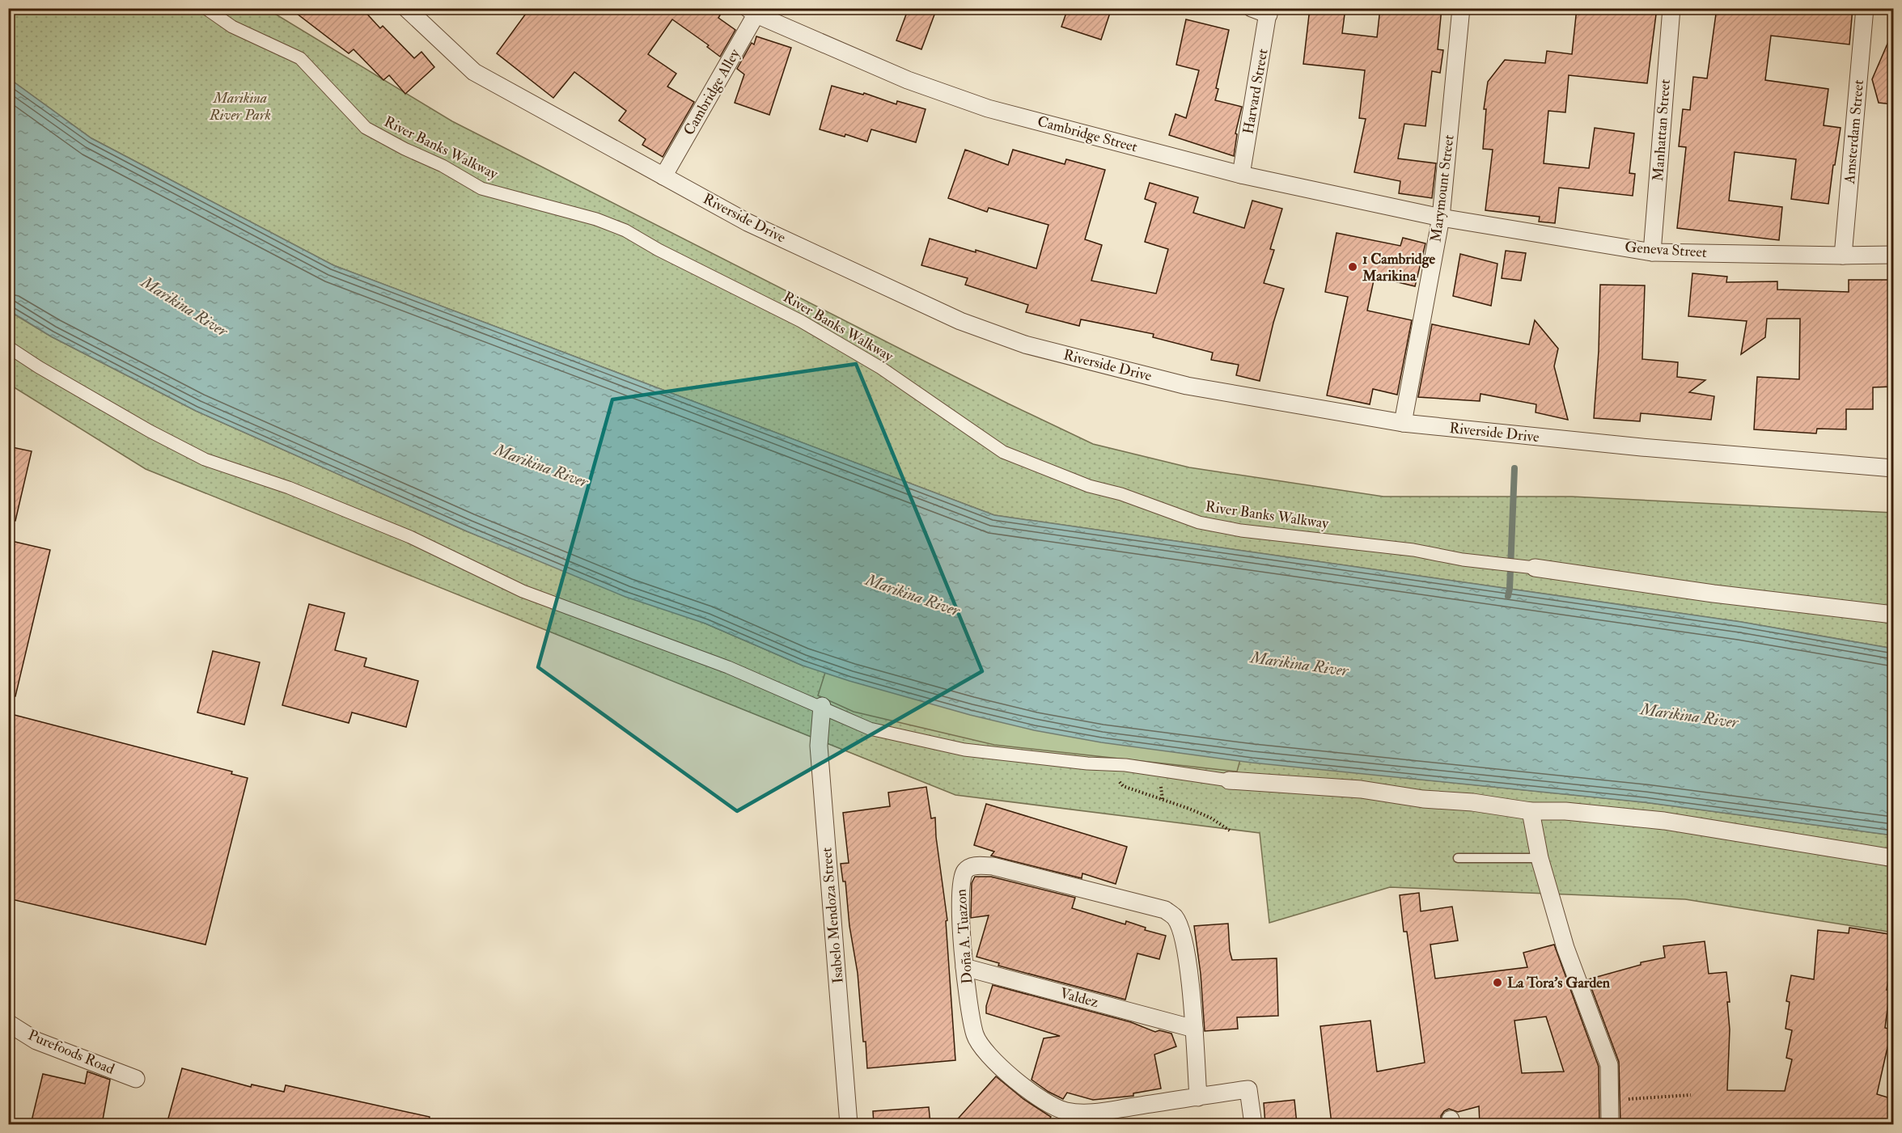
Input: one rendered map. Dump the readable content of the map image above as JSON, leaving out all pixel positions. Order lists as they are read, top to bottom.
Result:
{
  "streets": {
    "street": [
      "Harvard Street",
      "Cambridge Alley",
      "Manhattan Street",
      "Amsterdam Street",
      "Cambridge Street",
      "River Banks Walkway",
      "Marymount Street",
      "Riverside Drive",
      "Geneva Street",
      "Isabelo Mendoza Street",
      "Doña A. Tuazon",
      "Valdez",
      "Purefoods Road"
    ]
  },
  "crossings": [
    ["Harvard Street", "Cambridge Street"],
    ["Cambridge Alley", "Cambridge Street"],
    ["Cambridge Alley", "Riverside Drive"],
    ["Manhattan Street", "Geneva Street"],
    ["Amsterdam Street", "Geneva Street"],
    ["Cambridge Street", "Marymount Street"],
    ["Cambridge Street", "Geneva Street"],
    ["Marymount Street", "Riverside Drive"],
    ["Marymount Street", "Geneva Street"],
    ["Doña A. Tuazon", "Valdez"]
  ],
  "water": ["Marikina River"],
  "parks": ["Marikina River Park"],
  "places": ["1 Cambridge Marikina", "La Tora's Garden"]
}
